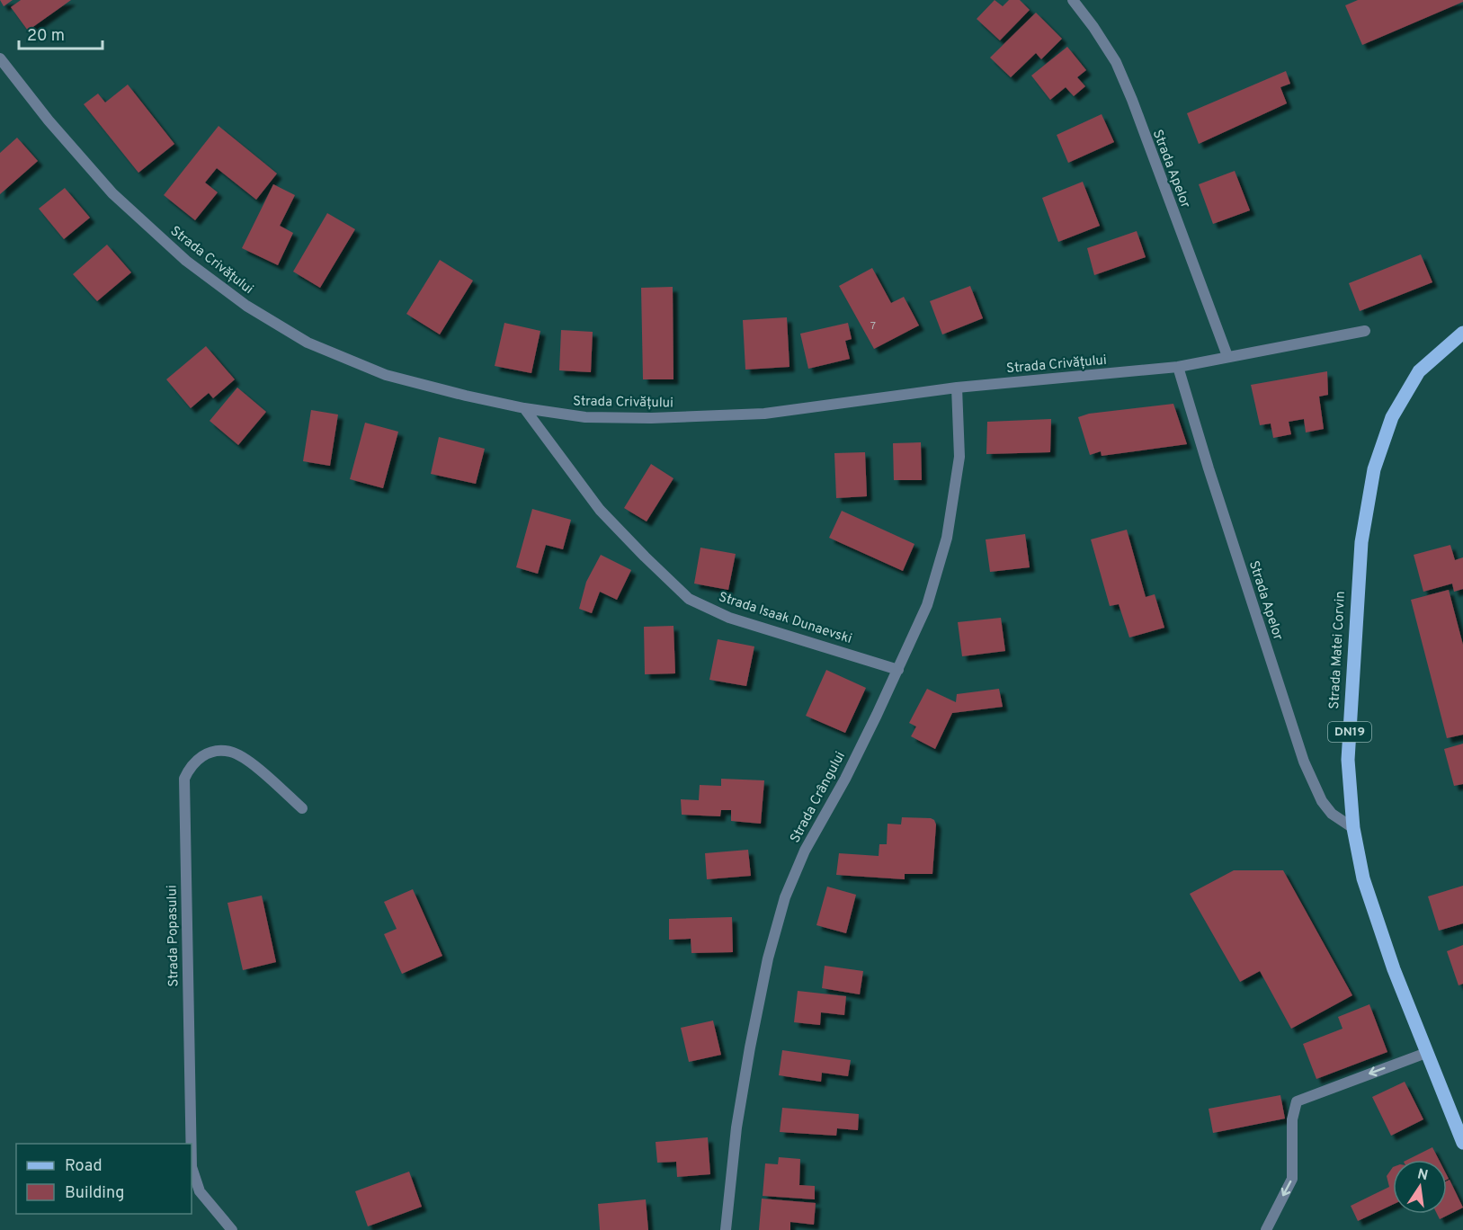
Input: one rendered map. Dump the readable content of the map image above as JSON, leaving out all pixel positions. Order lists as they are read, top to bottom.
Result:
{
  "streets": {
    "main road": ["Strada Matei Corvin", "DN19"],
    "street": [
      "Strada Apelor",
      "Strada Crivățului",
      "Strada Isaak Dunaevski",
      "Strada Crângului",
      "Strada Popasului"
    ]
  },
  "crossings": [
    ["Strada Apelor", "Strada Crivățului"],
    ["Strada Apelor", "Strada Matei Corvin"],
    ["Strada Crivățului", "Strada Isaak Dunaevski"],
    ["Strada Crivățului", "Strada Crângului"],
    ["Strada Isaak Dunaevski", "Strada Crângului"]
  ],
  "house_numbers": ["7"],
  "legend": ["Road", "Building"],
  "scale_bar": "20 m",
  "north": "top"
}
